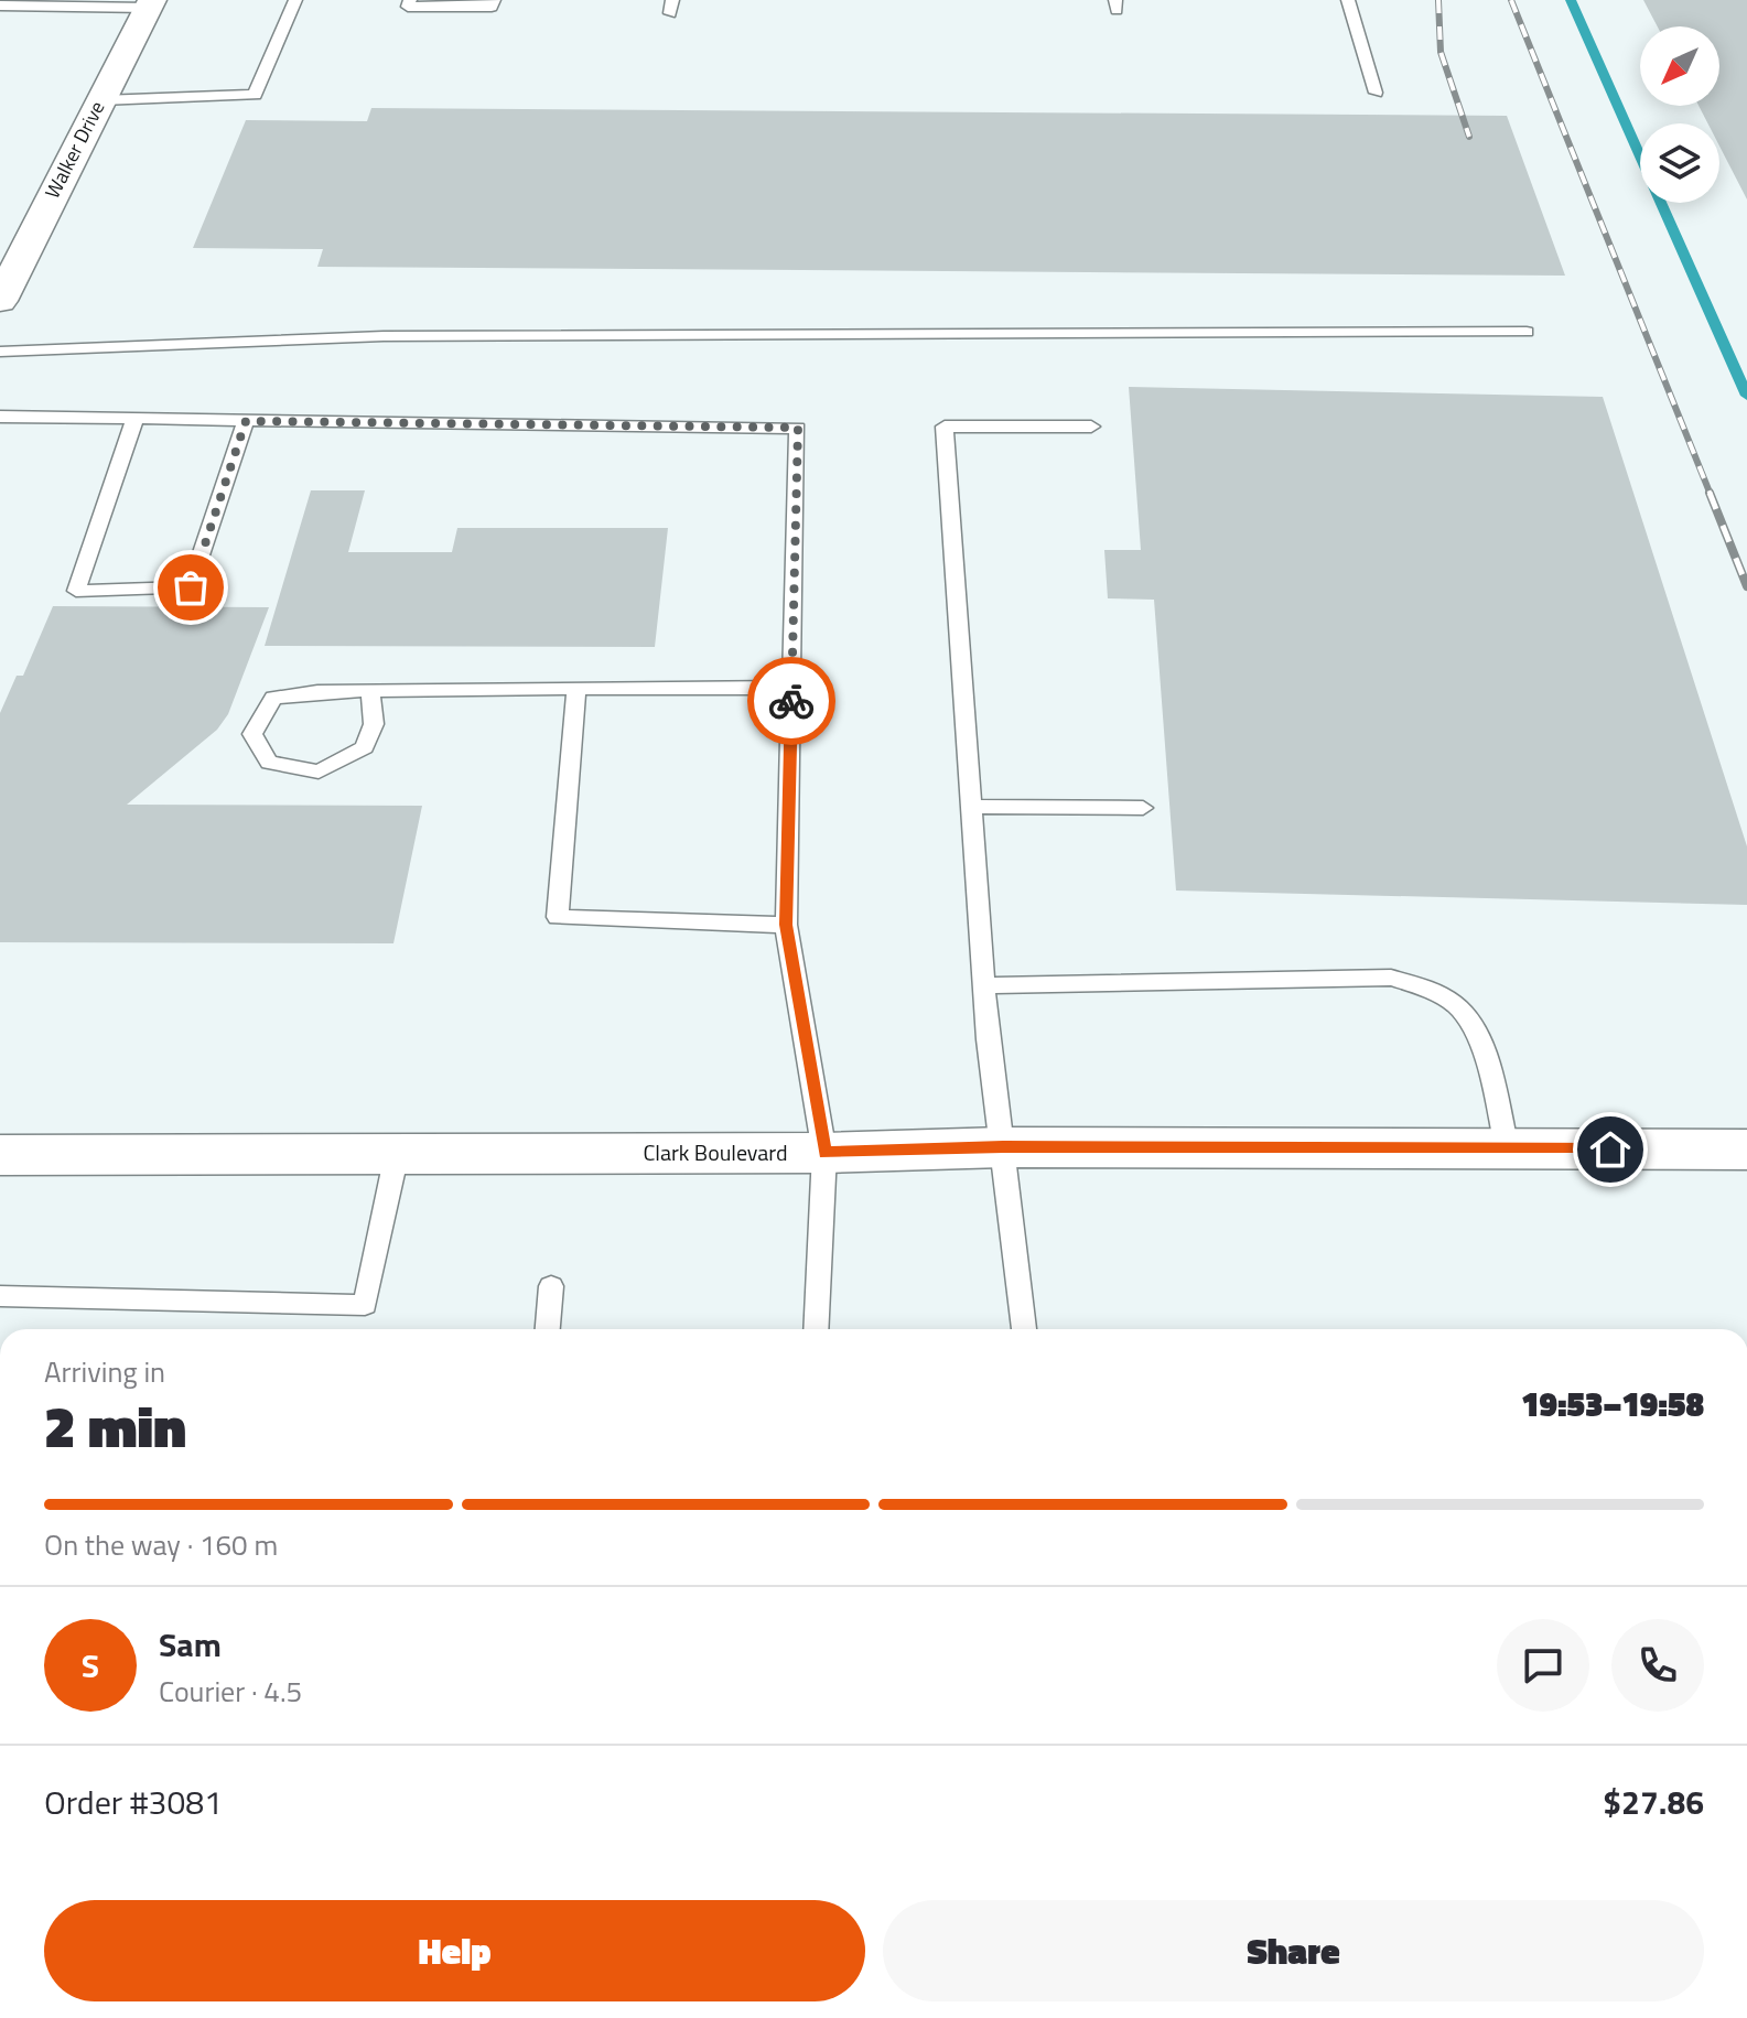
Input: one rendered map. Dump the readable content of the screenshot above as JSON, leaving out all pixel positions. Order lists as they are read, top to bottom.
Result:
{
  "streets": {
    "street": ["Walker Drive", "Clark Boulevard"]
  },
  "north": "bottom left",
  "page": {
    "heading": ["2 min", "Arriving in", "19:53–19:58"],
    "panel": [
      "Sam",
      "Courier · 4.5",
      "Order #3081",
      "$27.86"
    ],
    "bar": "On the way · 160 m",
    "round": "S",
    "buttons": ["Help", "Share"]
  }
}
